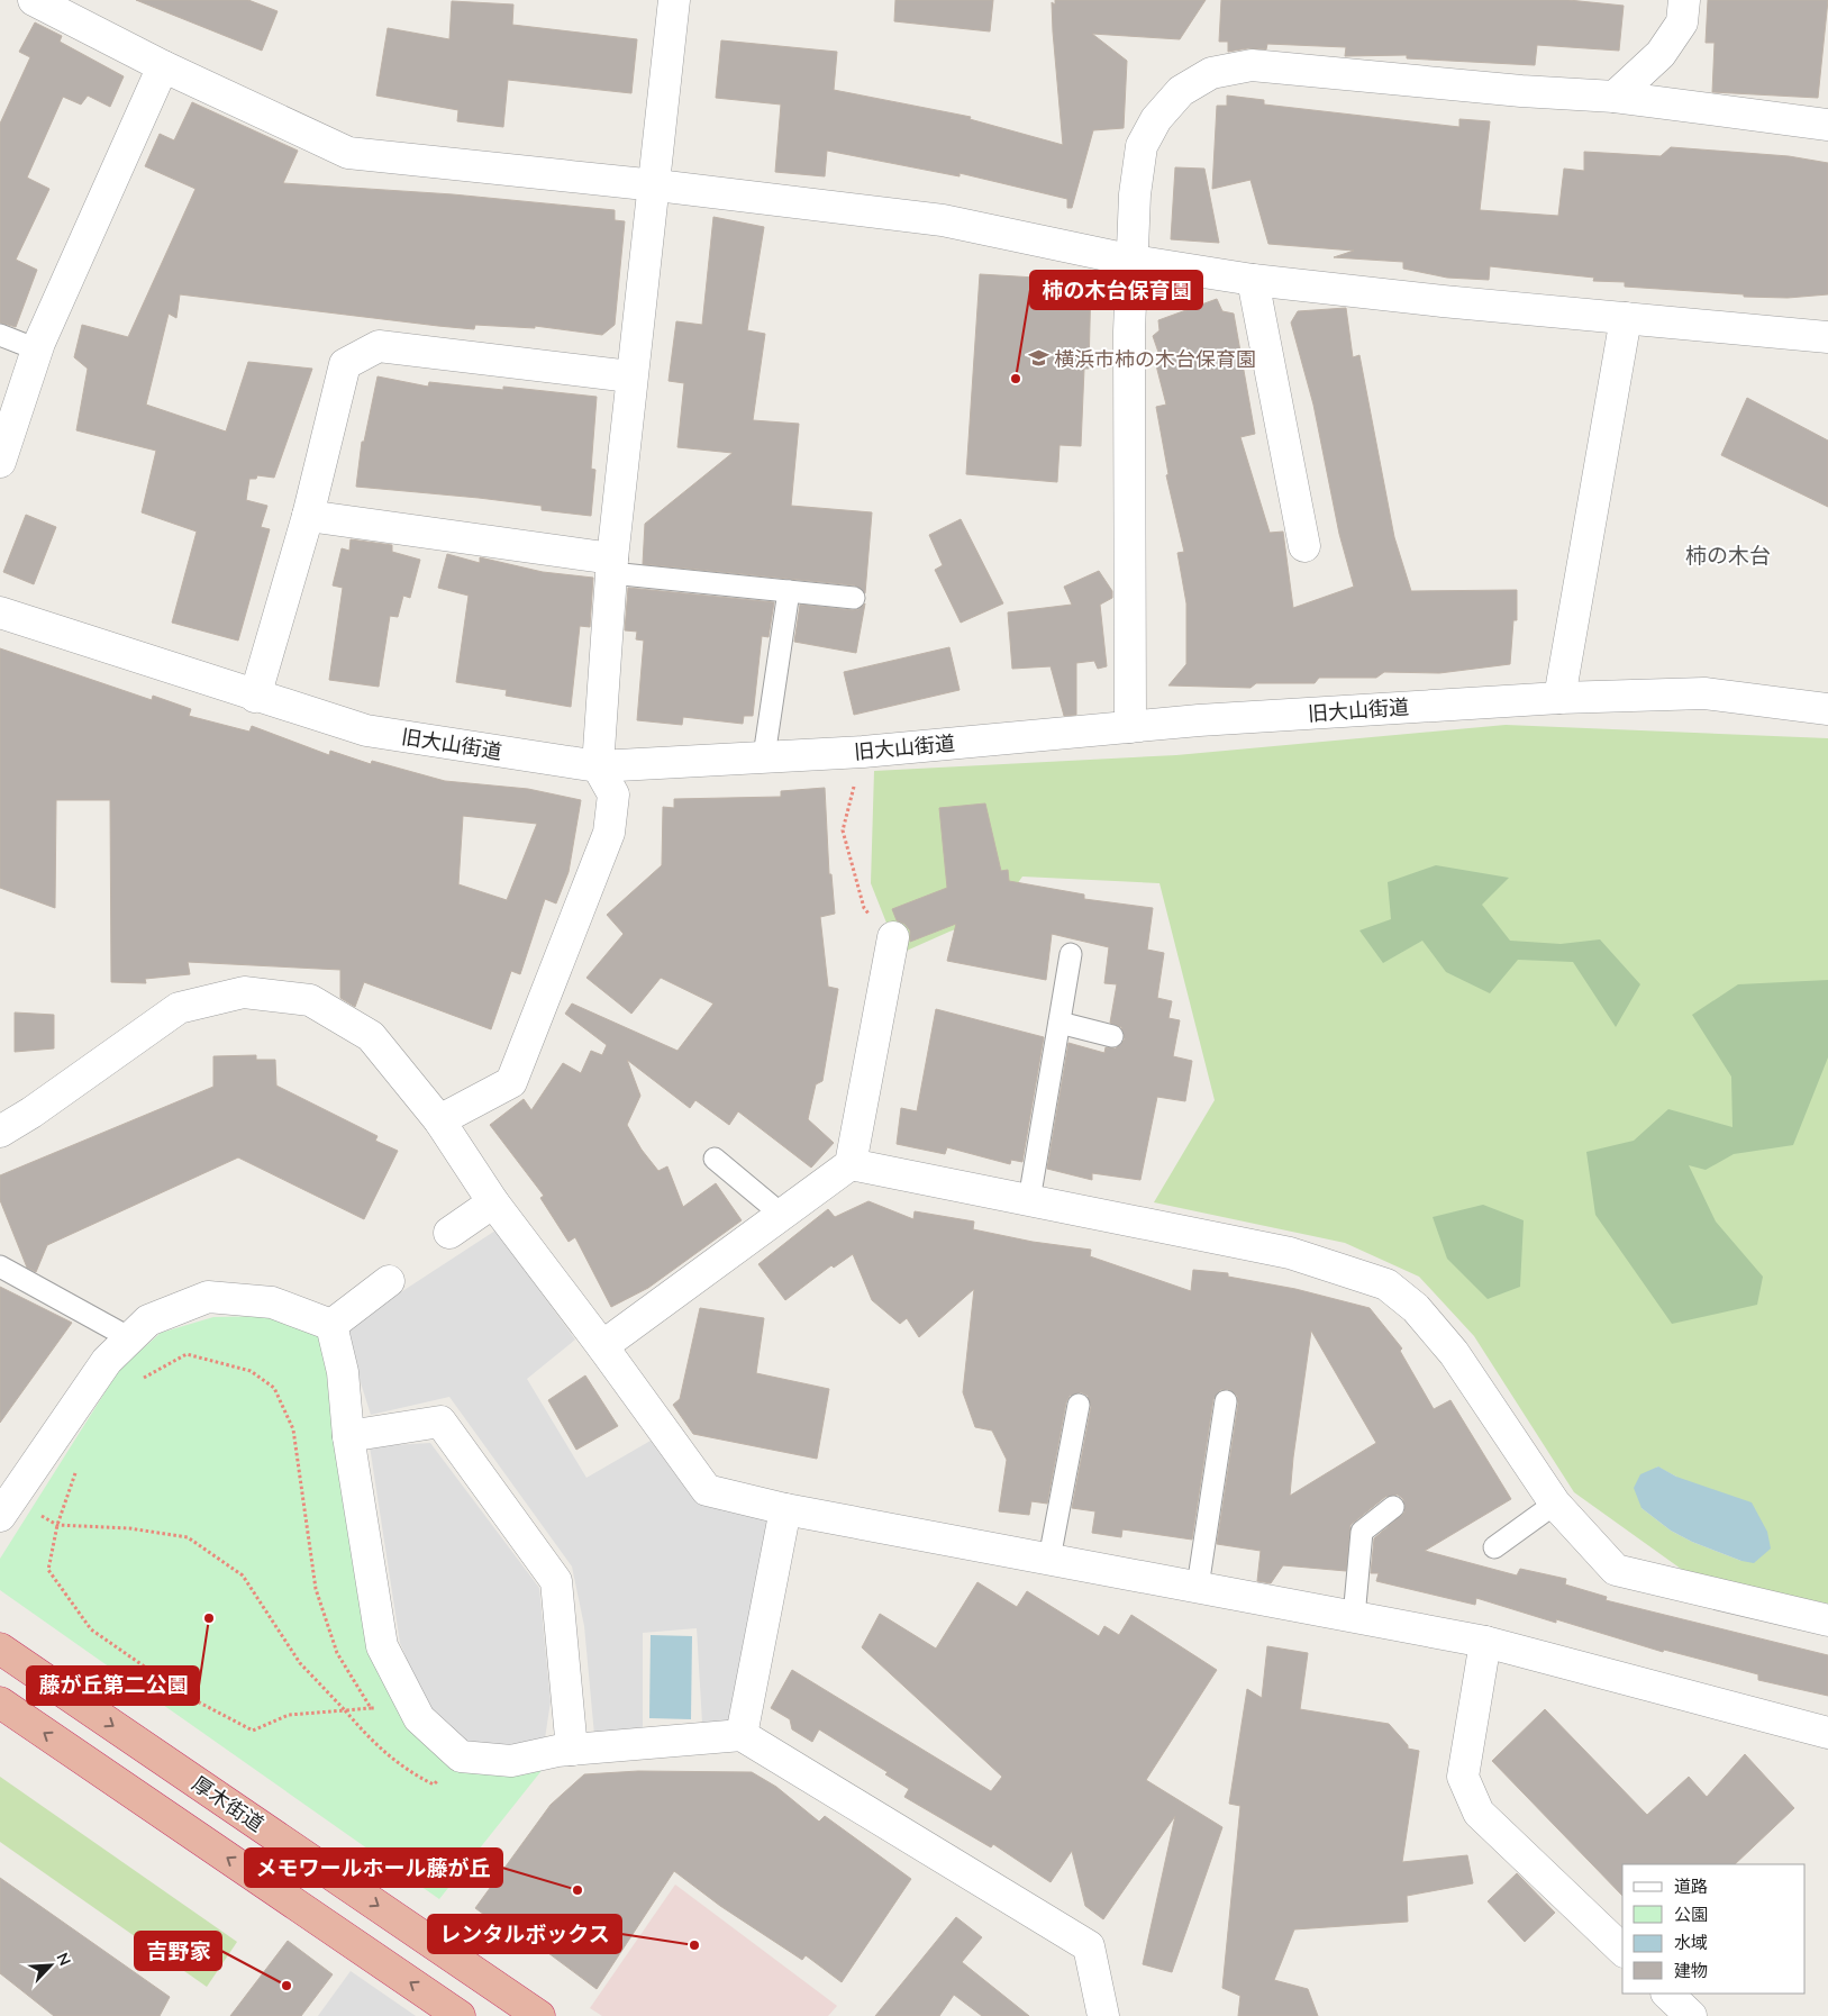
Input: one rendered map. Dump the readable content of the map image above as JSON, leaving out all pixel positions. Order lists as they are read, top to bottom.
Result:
{
  "streets": {
    "highway": ["厚木街道"],
    "street": ["旧大山街道"]
  },
  "districts": ["柿の木台"],
  "places": {
    "school or university": ["横浜市柿の木台保育園"],
    "other": [
      "柿の木台保育園",
      "藤が丘第二公園",
      "メモワールホール藤が丘",
      "レンタルボックス",
      "吉野家"
    ]
  },
  "legend": [
    "道路",
    "公園",
    "水域",
    "建物"
  ],
  "north": "top right"
}
